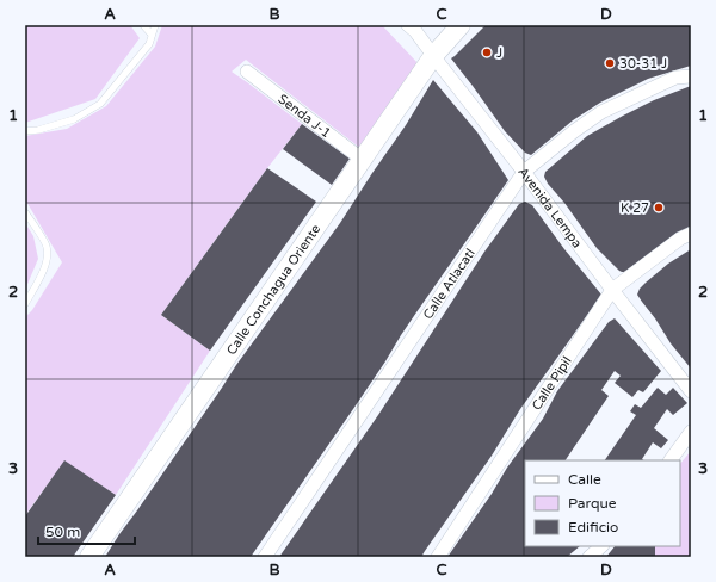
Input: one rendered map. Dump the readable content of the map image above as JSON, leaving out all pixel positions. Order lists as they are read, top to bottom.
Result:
{
  "streets": {
    "main road": ["Calle Conchagua Oriente"],
    "street": [
      "Senda J-1",
      "Avenida Lempa",
      "Calle Atlacatl",
      "Calle Pipil"
    ]
  },
  "crossings": [
    ["Senda J-1", "Calle Conchagua Oriente"],
    ["Avenida Lempa", "Calle Atlacatl"],
    ["Avenida Lempa", "Calle Conchagua Oriente"],
    ["Avenida Lempa", "Calle Pipil"]
  ],
  "places": ["J", "30-31 J", "K 27"],
  "legend": ["Calle", "Parque", "Edificio"],
  "scale_bar": "50 m",
  "grid": {
    "columns": [
      "A",
      "B",
      "C",
      "D"
    ],
    "rows": ["1", "2", "3"]
  }
}
